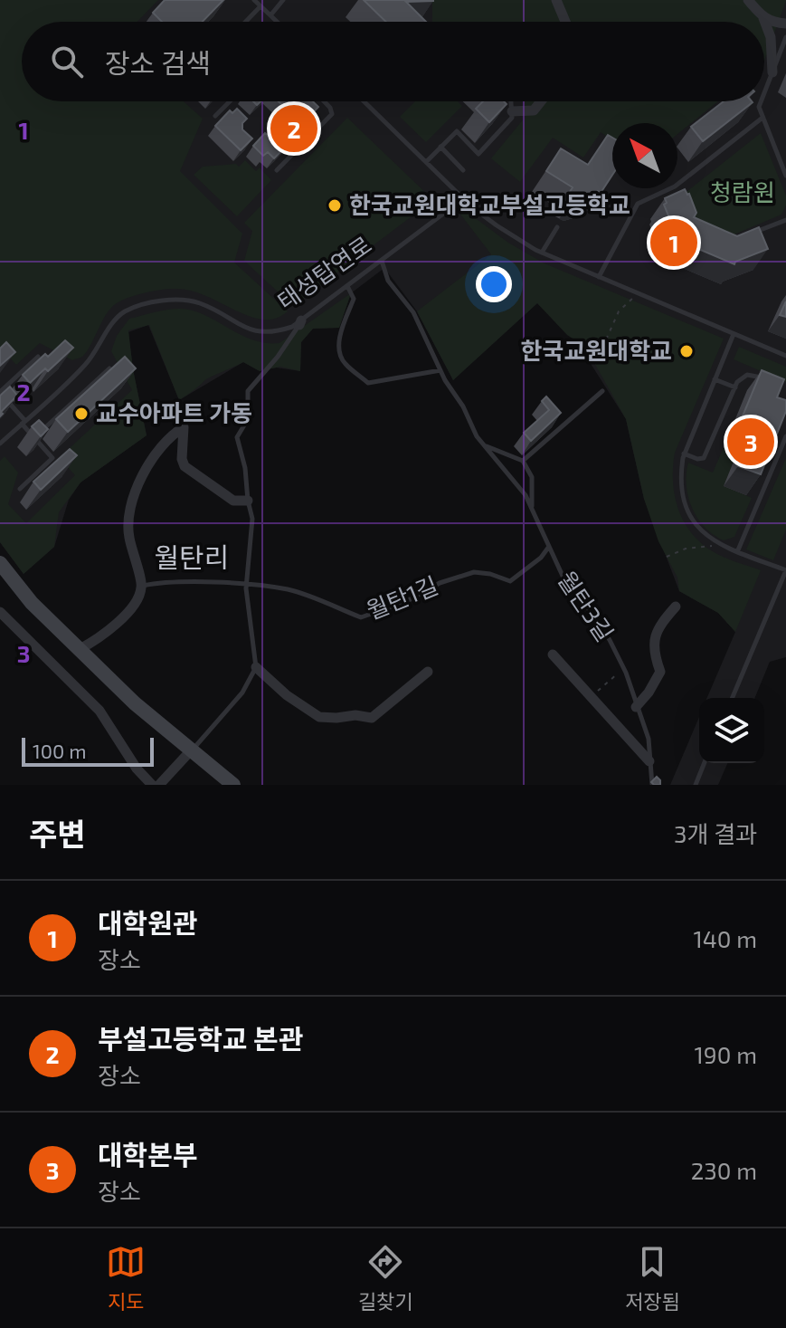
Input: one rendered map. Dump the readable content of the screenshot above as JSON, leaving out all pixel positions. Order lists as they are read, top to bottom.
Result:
{
  "streets": {
    "lane": ["태성탑연로", "월탄1길", "월탄3길"]
  },
  "crossings": [
    ["태성탑연로", "월탄3길"],
    ["월탄1길", "월탄3길"]
  ],
  "districts": ["월탄리"],
  "parks": ["청람원"],
  "places": ["한국교원대학교부설고등학교", "한국교원대학교", "교수아파트 가동"],
  "scale_bar": "100 m",
  "north": "top left",
  "page": {
    "search": "장소 검색",
    "pins": ["2", "1", "3"],
    "scale": "100 m",
    "heading": ["주변", "3개 결과"],
    "list": [
      {
        "mark": "1",
        "name": "대학원관",
        "note": "장소",
        "value": "140 m"
      },
      {
        "mark": "2",
        "name": "부설고등학교 본관",
        "note": "장소",
        "value": "190 m"
      },
      {
        "mark": "3",
        "name": "대학본부",
        "note": "장소",
        "value": "230 m"
      }
    ],
    "nav": ["지도", "길찾기", "저장됨"]
  },
  "grid": {
    "rows": ["1", "2", "3"]
  }
}
